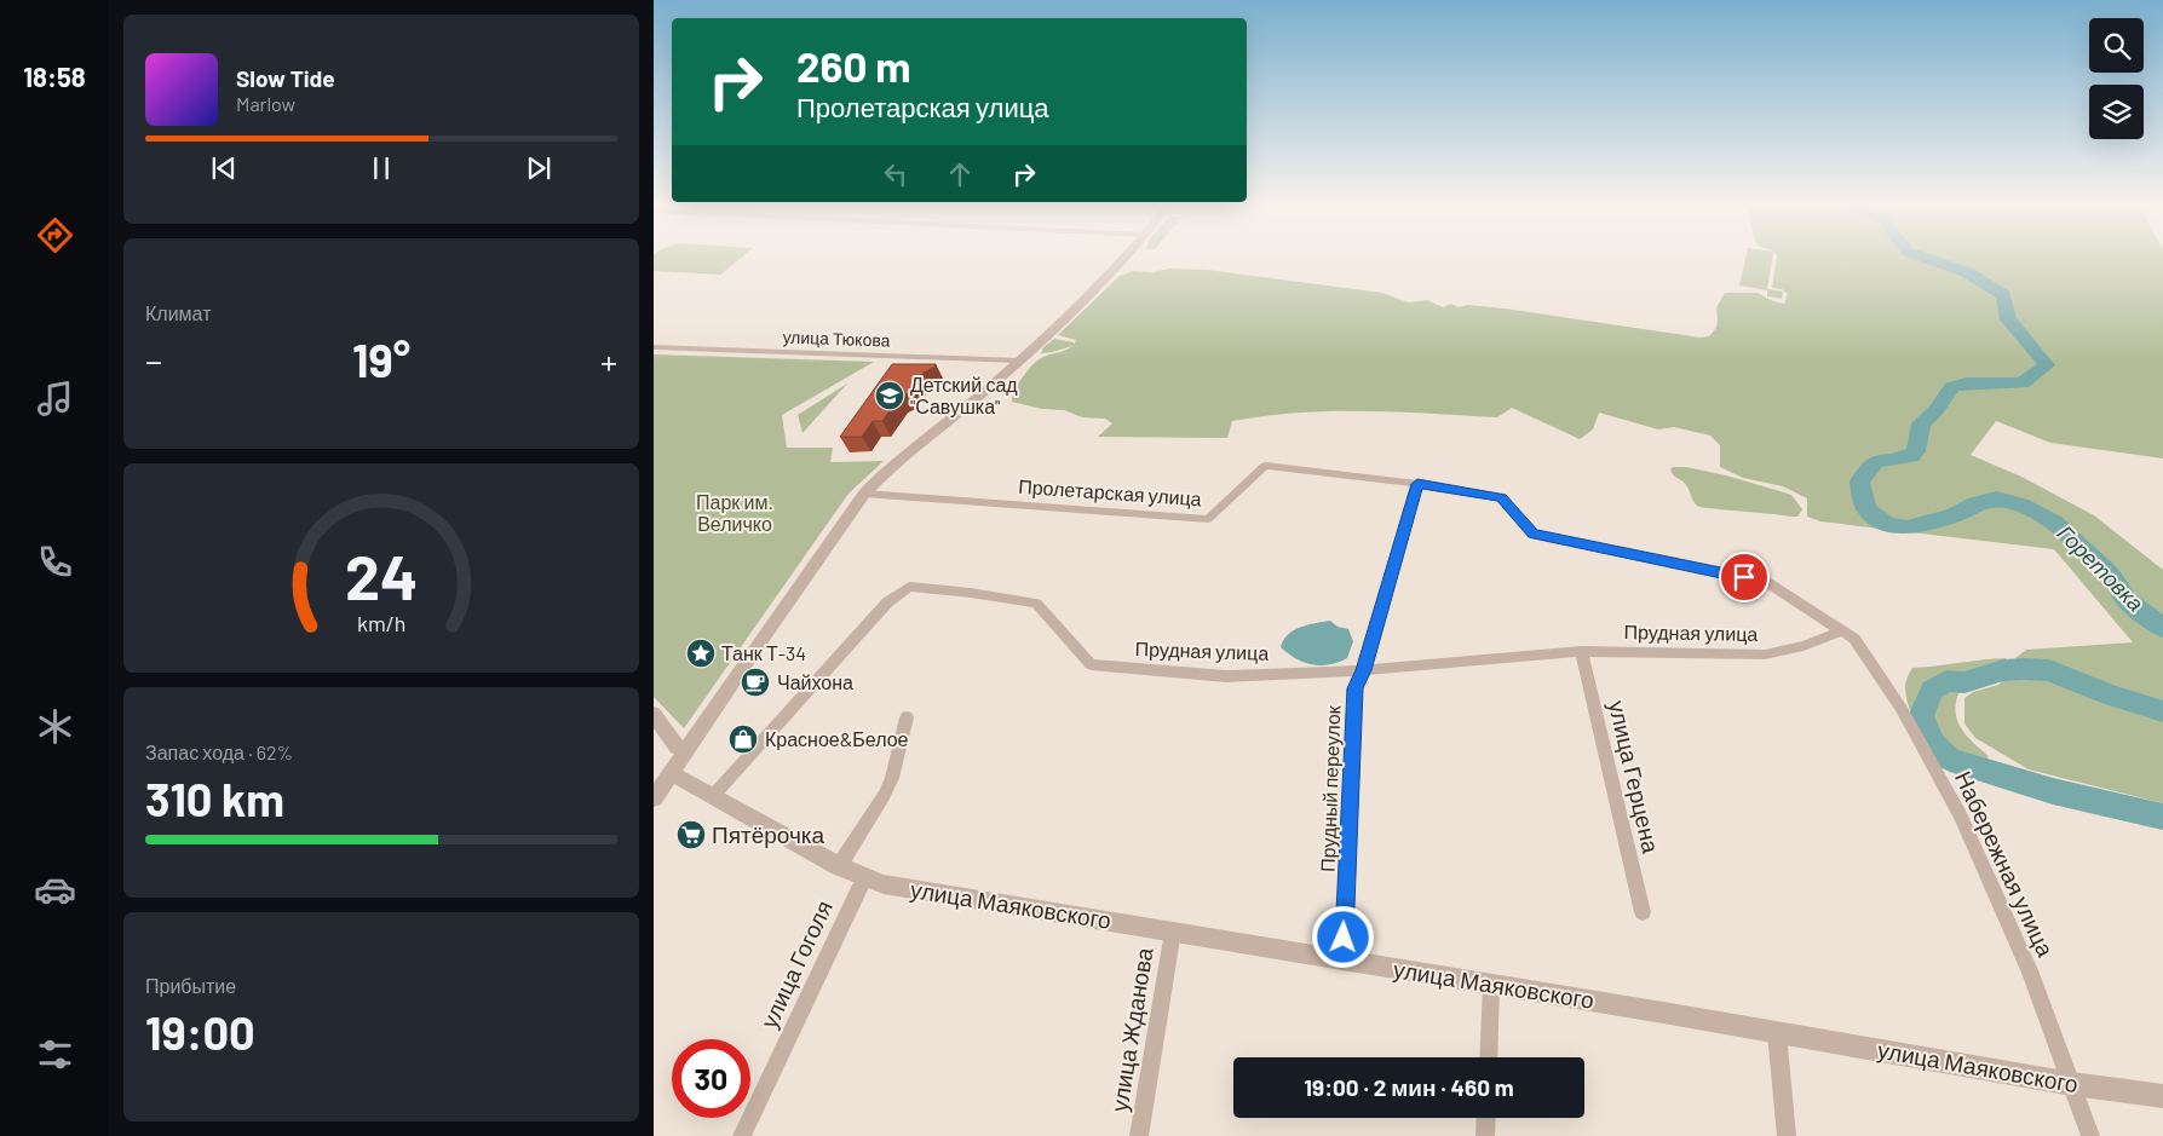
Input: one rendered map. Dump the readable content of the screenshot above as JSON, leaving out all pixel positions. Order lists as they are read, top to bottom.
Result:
{
  "streets": {
    "street": [
      "улица Тюкова",
      "Пролетарская улица",
      "Прудная улица",
      "улица Герцена",
      "Прудный переулок",
      "Набережная улица",
      "улица Маяковского",
      "улица Гоголя",
      "улица Жданова"
    ]
  },
  "crossings": [
    ["Пролетарская улица", "Прудная улица"],
    ["Пролетарская улица", "Прудный переулок"],
    ["Пролетарская улица", "Набережная улица"],
    ["Прудная улица", "улица Герцена"],
    ["Прудная улица", "Прудный переулок"],
    ["Прудная улица", "Набережная улица"],
    ["Прудная улица", "улица Маяковского"],
    ["Прудный переулок", "улица Маяковского"],
    ["Набережная улица", "улица Маяковского"],
    ["улица Маяковского", "улица Гоголя"],
    ["улица Маяковского", "улица Жданова"]
  ],
  "water": ["Горетовка"],
  "parks": ["Парк им. Величко"],
  "places": {
    "school or university": ["Детский сад \"Савушка\""],
    "place": ["Танк Т-34"],
    "cafe": ["Чайхона"],
    "shop": ["Красное&Белое"],
    "supermarket": ["Пятёрочка"]
  },
  "page": {
    "tabs": "18:58",
    "turn": ["260 m", "Пролетарская улица"],
    "song": ["Slow Tide", "Marlow"],
    "tile": [
      "Климат",
      ["Запас хода · 62%", "310 km"],
      ["Прибытие", "19:00"]
    ],
    "heat": ["−", "19°", "+"],
    "limit": "30",
    "trip": "19:00 · 2 мин · 460 m",
    "gauge": ["24", "km/h"]
  }
}
